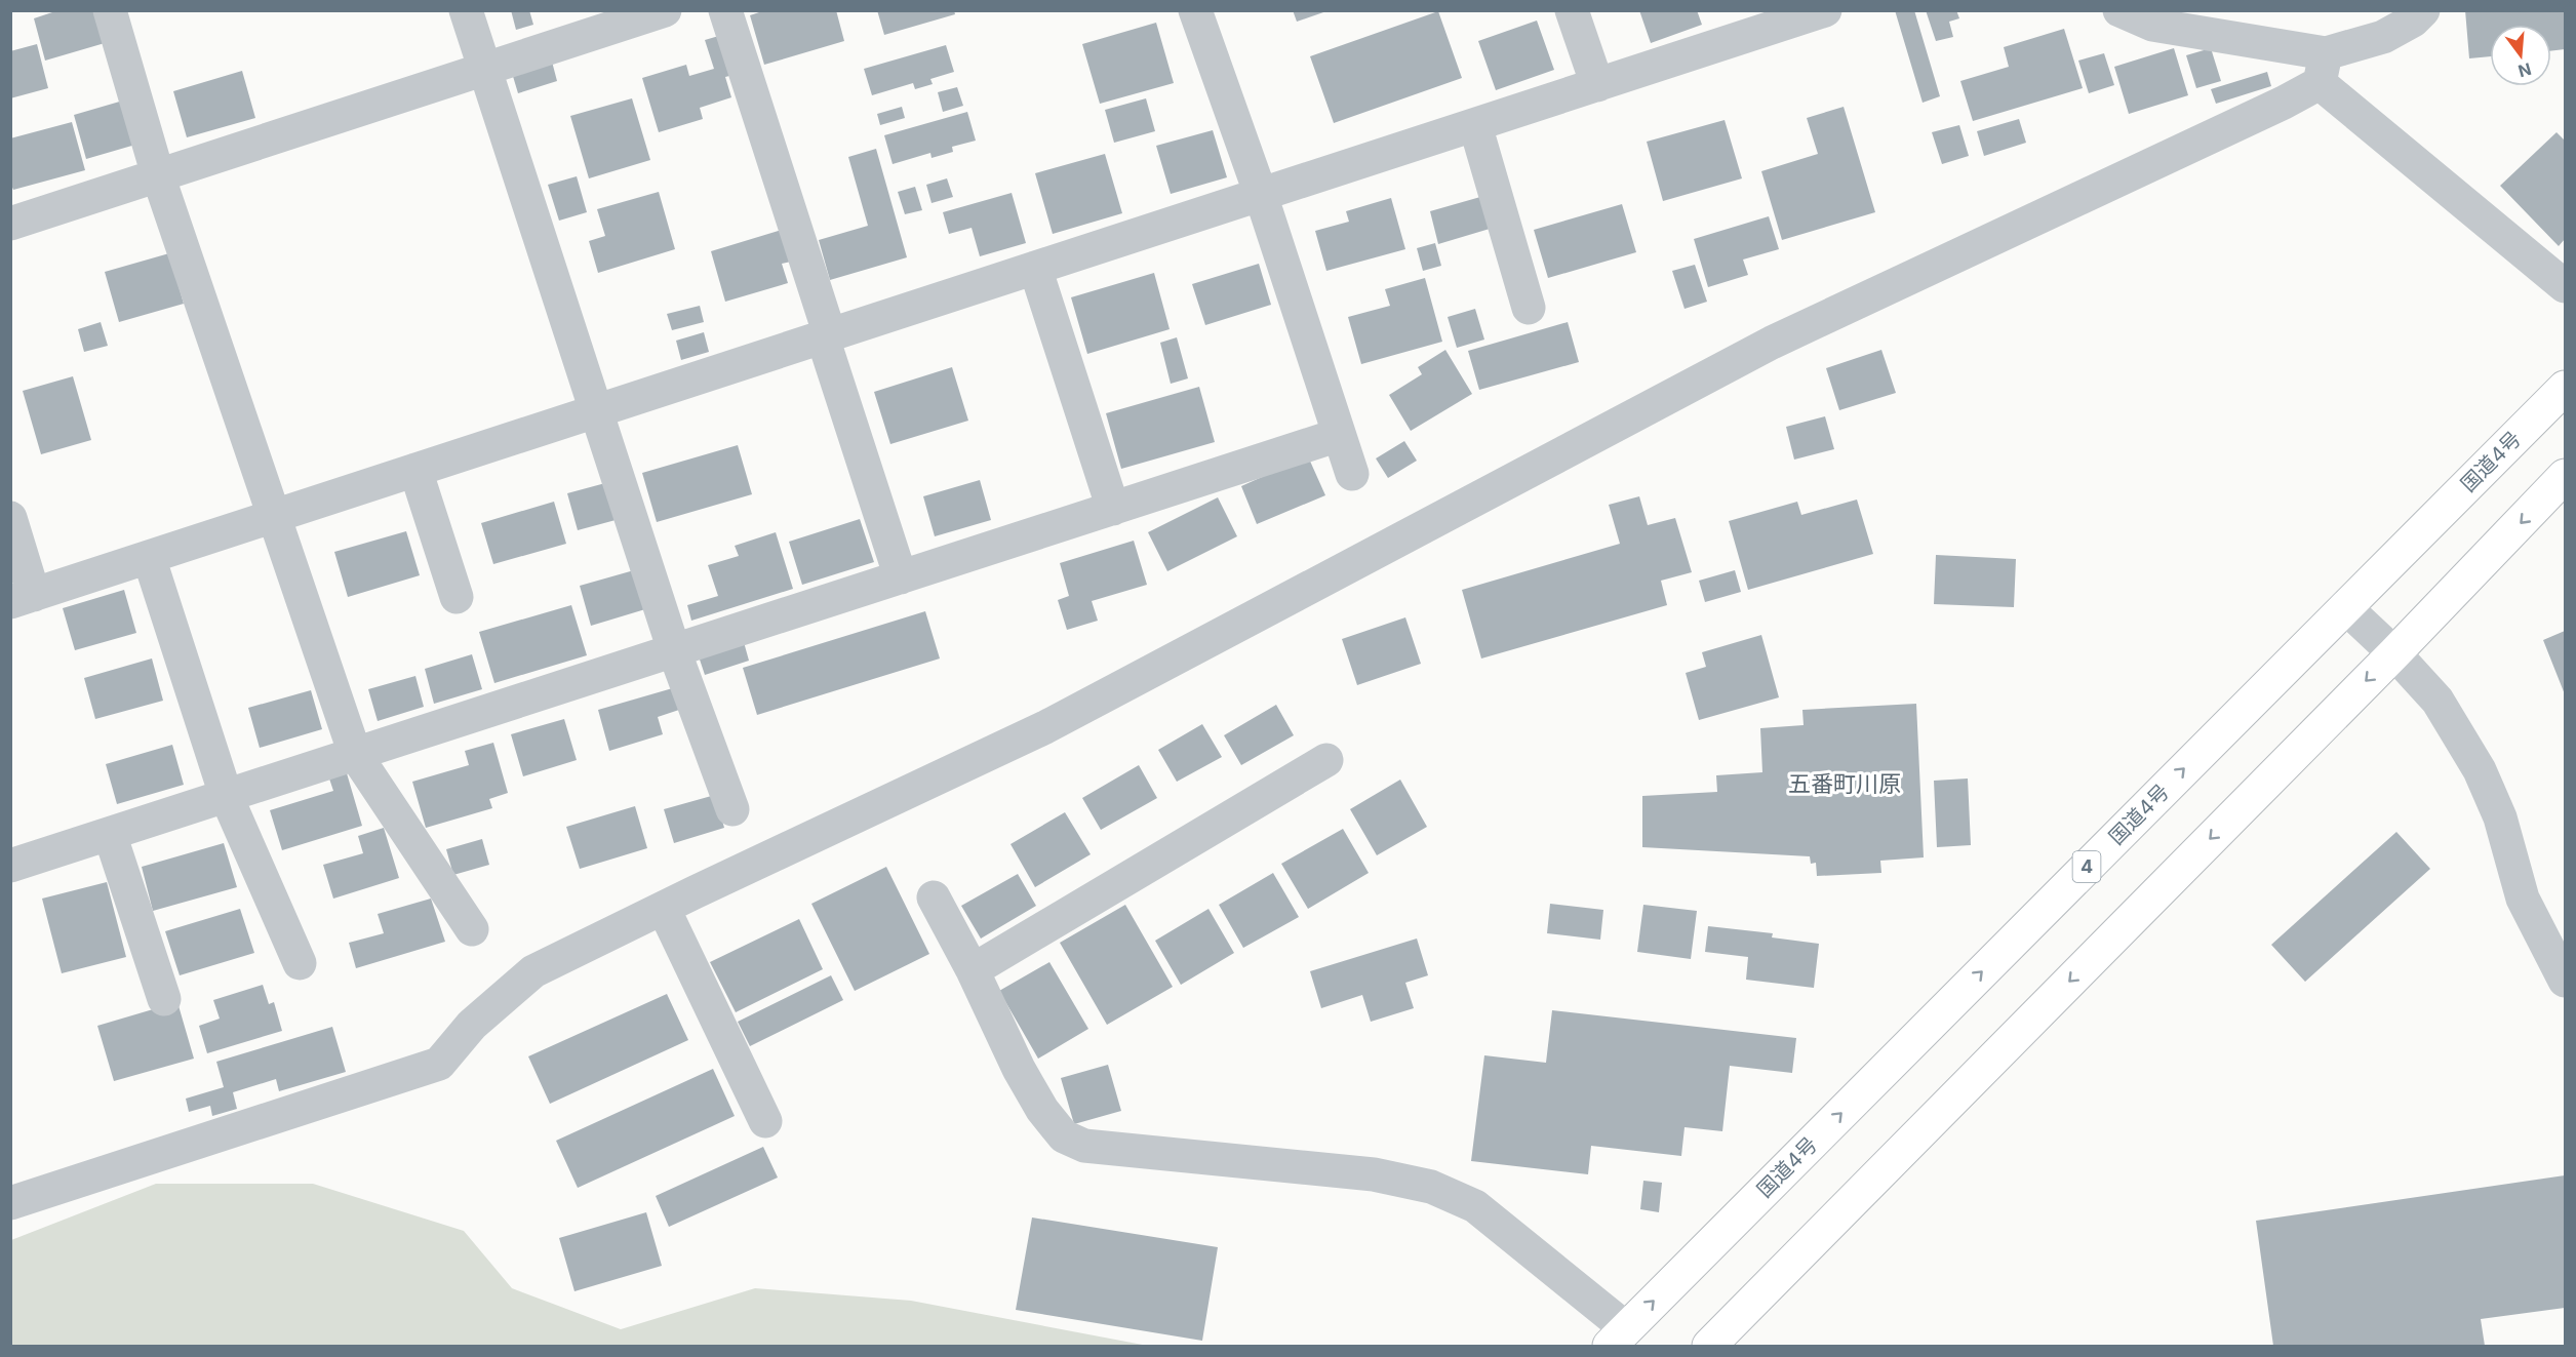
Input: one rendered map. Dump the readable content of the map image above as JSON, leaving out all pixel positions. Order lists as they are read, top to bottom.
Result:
{
  "streets": {
    "highway": ["国道4号", "4"]
  },
  "districts": ["五番町川原"],
  "north": "bottom"
}
